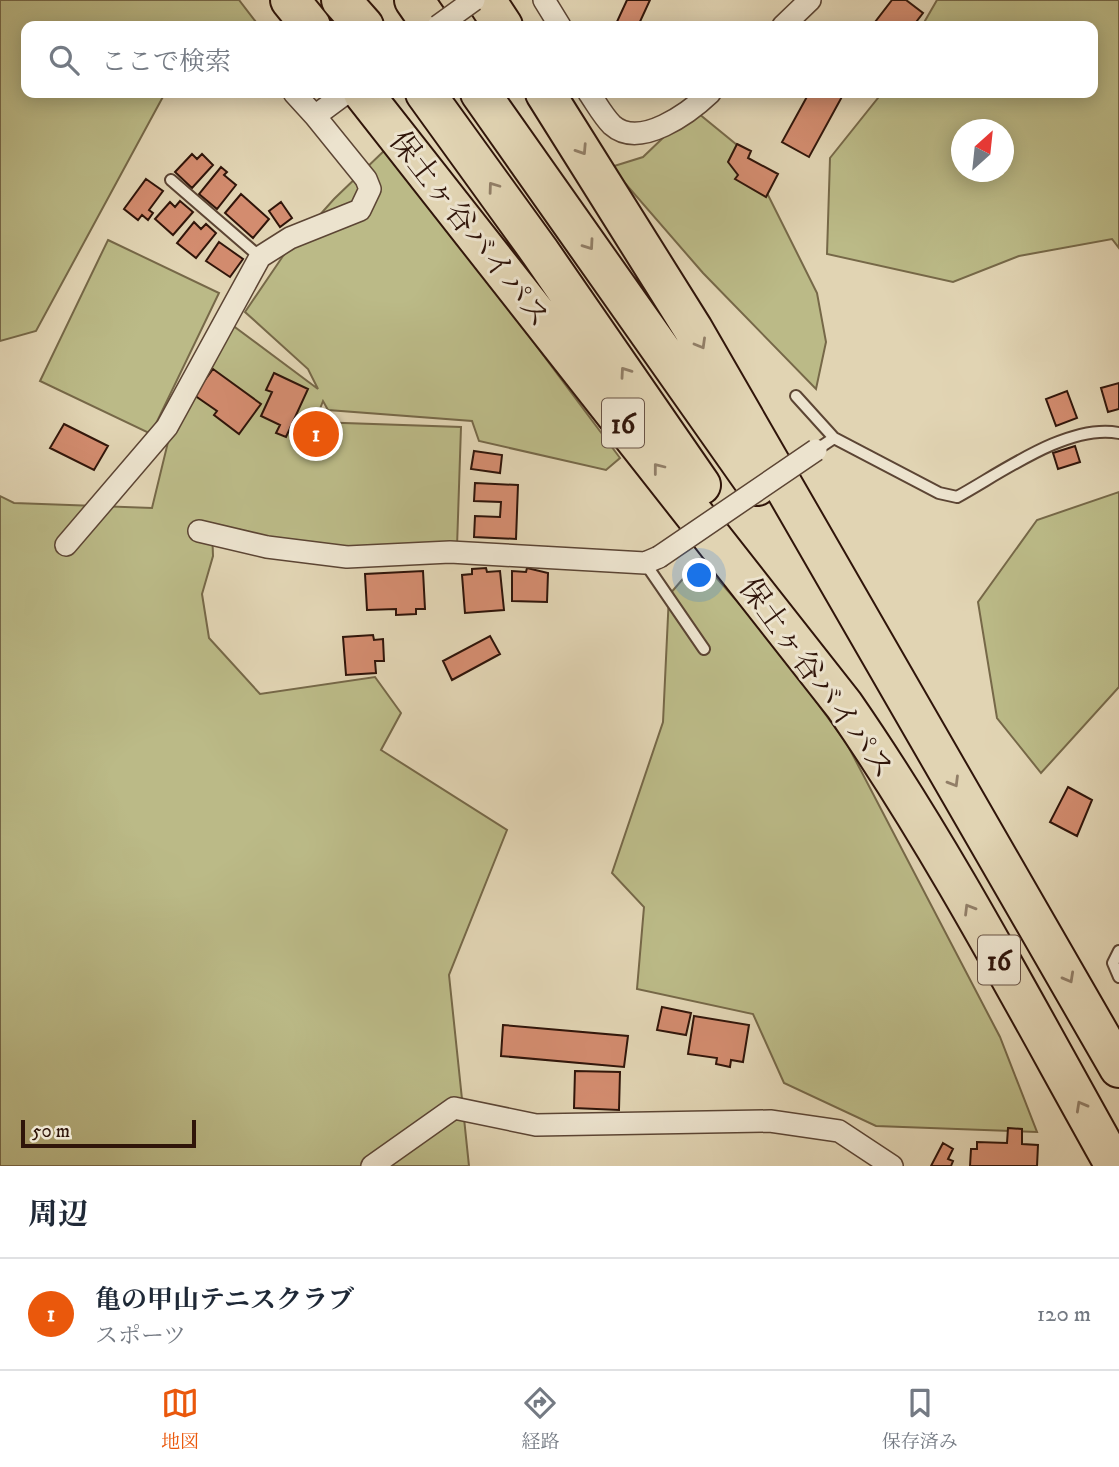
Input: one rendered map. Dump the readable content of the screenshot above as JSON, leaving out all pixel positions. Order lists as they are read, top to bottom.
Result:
{
  "streets": {
    "highway": ["保土ヶ谷バイパス", "16"]
  },
  "crossings": [
    ["保土ヶ谷バイパス", "16"]
  ],
  "scale_bar": "50 m",
  "north": "top right",
  "page": {
    "search": "ここで検索",
    "pins": "1",
    "scale": "50 m",
    "heading": "周辺",
    "list": [
      {
        "mark": "1",
        "name": "亀の甲山テニスクラブ",
        "note": "スポーツ",
        "value": "120 m"
      }
    ],
    "nav": ["地図", "経路", "保存済み"]
  }
}
